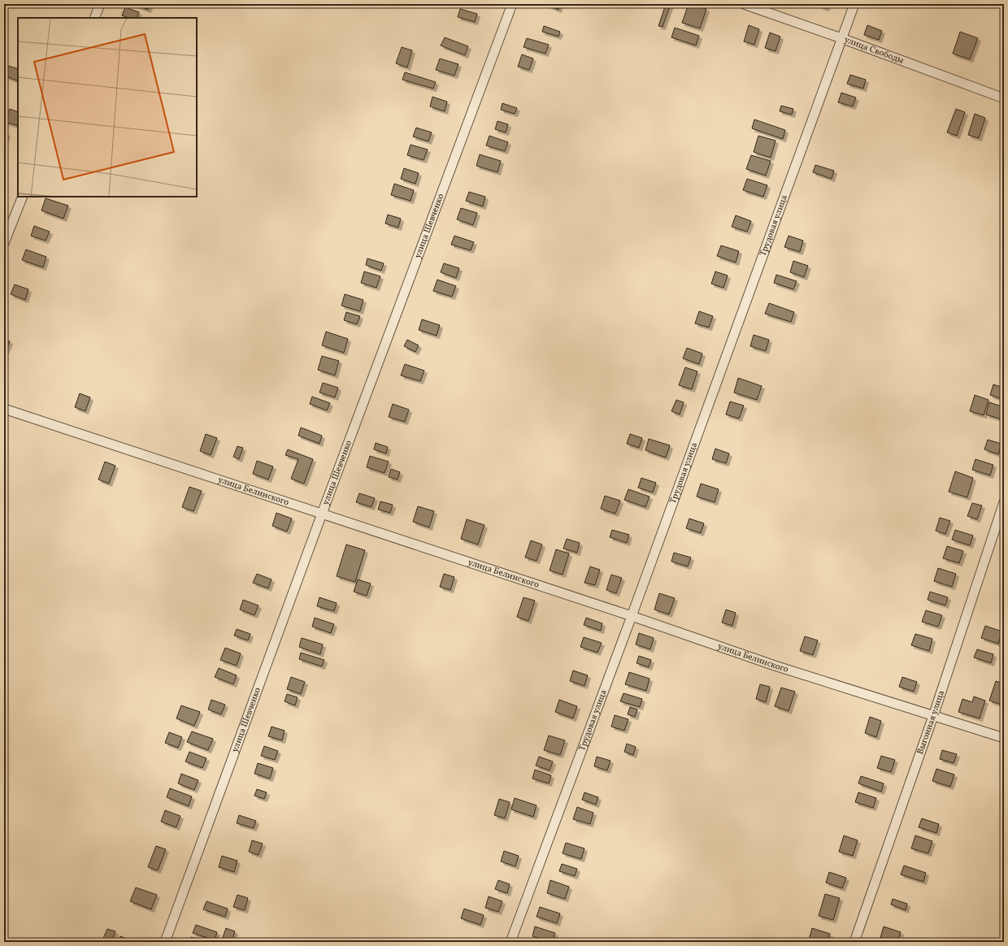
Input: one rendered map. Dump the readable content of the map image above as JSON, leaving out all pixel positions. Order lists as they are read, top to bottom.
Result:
{
  "streets": {
    "street": [
      "улица Свободы",
      "улица Шевченко",
      "Трудовая улица",
      "улица Белинского",
      "Выгонная улица"
    ]
  },
  "crossings": [
    ["улица Свободы", "Трудовая улица"],
    ["улица Шевченко", "улица Белинского"],
    ["Трудовая улица", "улица Белинского"],
    ["улица Белинского", "Выгонная улица"]
  ]
}
